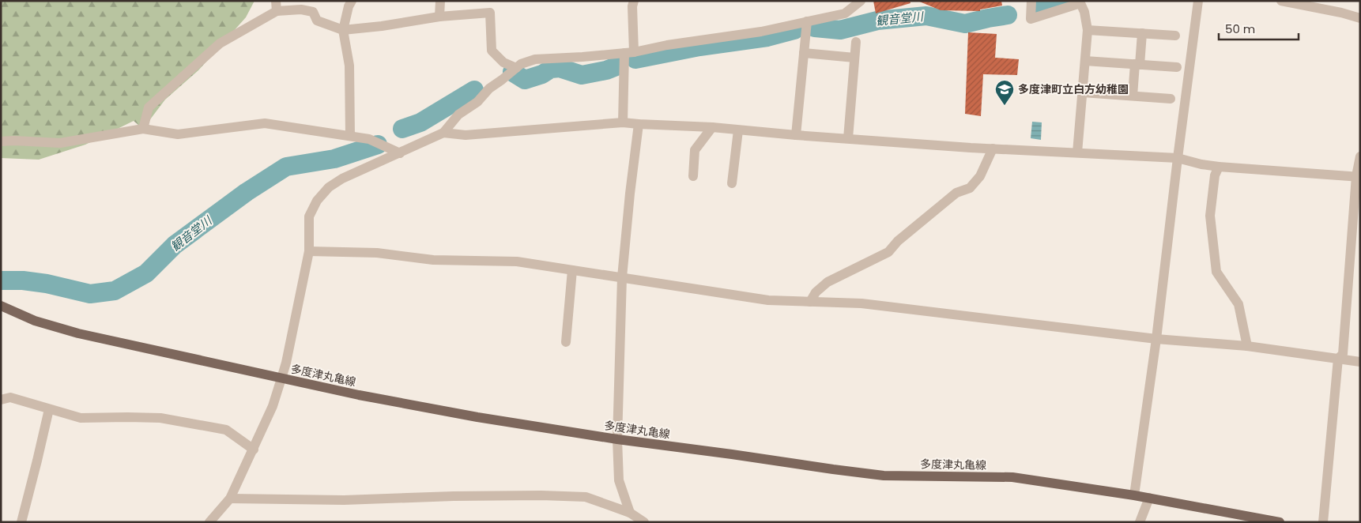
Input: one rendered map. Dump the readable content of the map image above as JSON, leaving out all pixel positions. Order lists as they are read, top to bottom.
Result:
{
  "streets": {
    "main road": ["多度津丸亀線"]
  },
  "water": ["観音堂川"],
  "places": {
    "school or university": ["多度津町立白方幼稚園"]
  },
  "scale_bar": "50 m"
}
